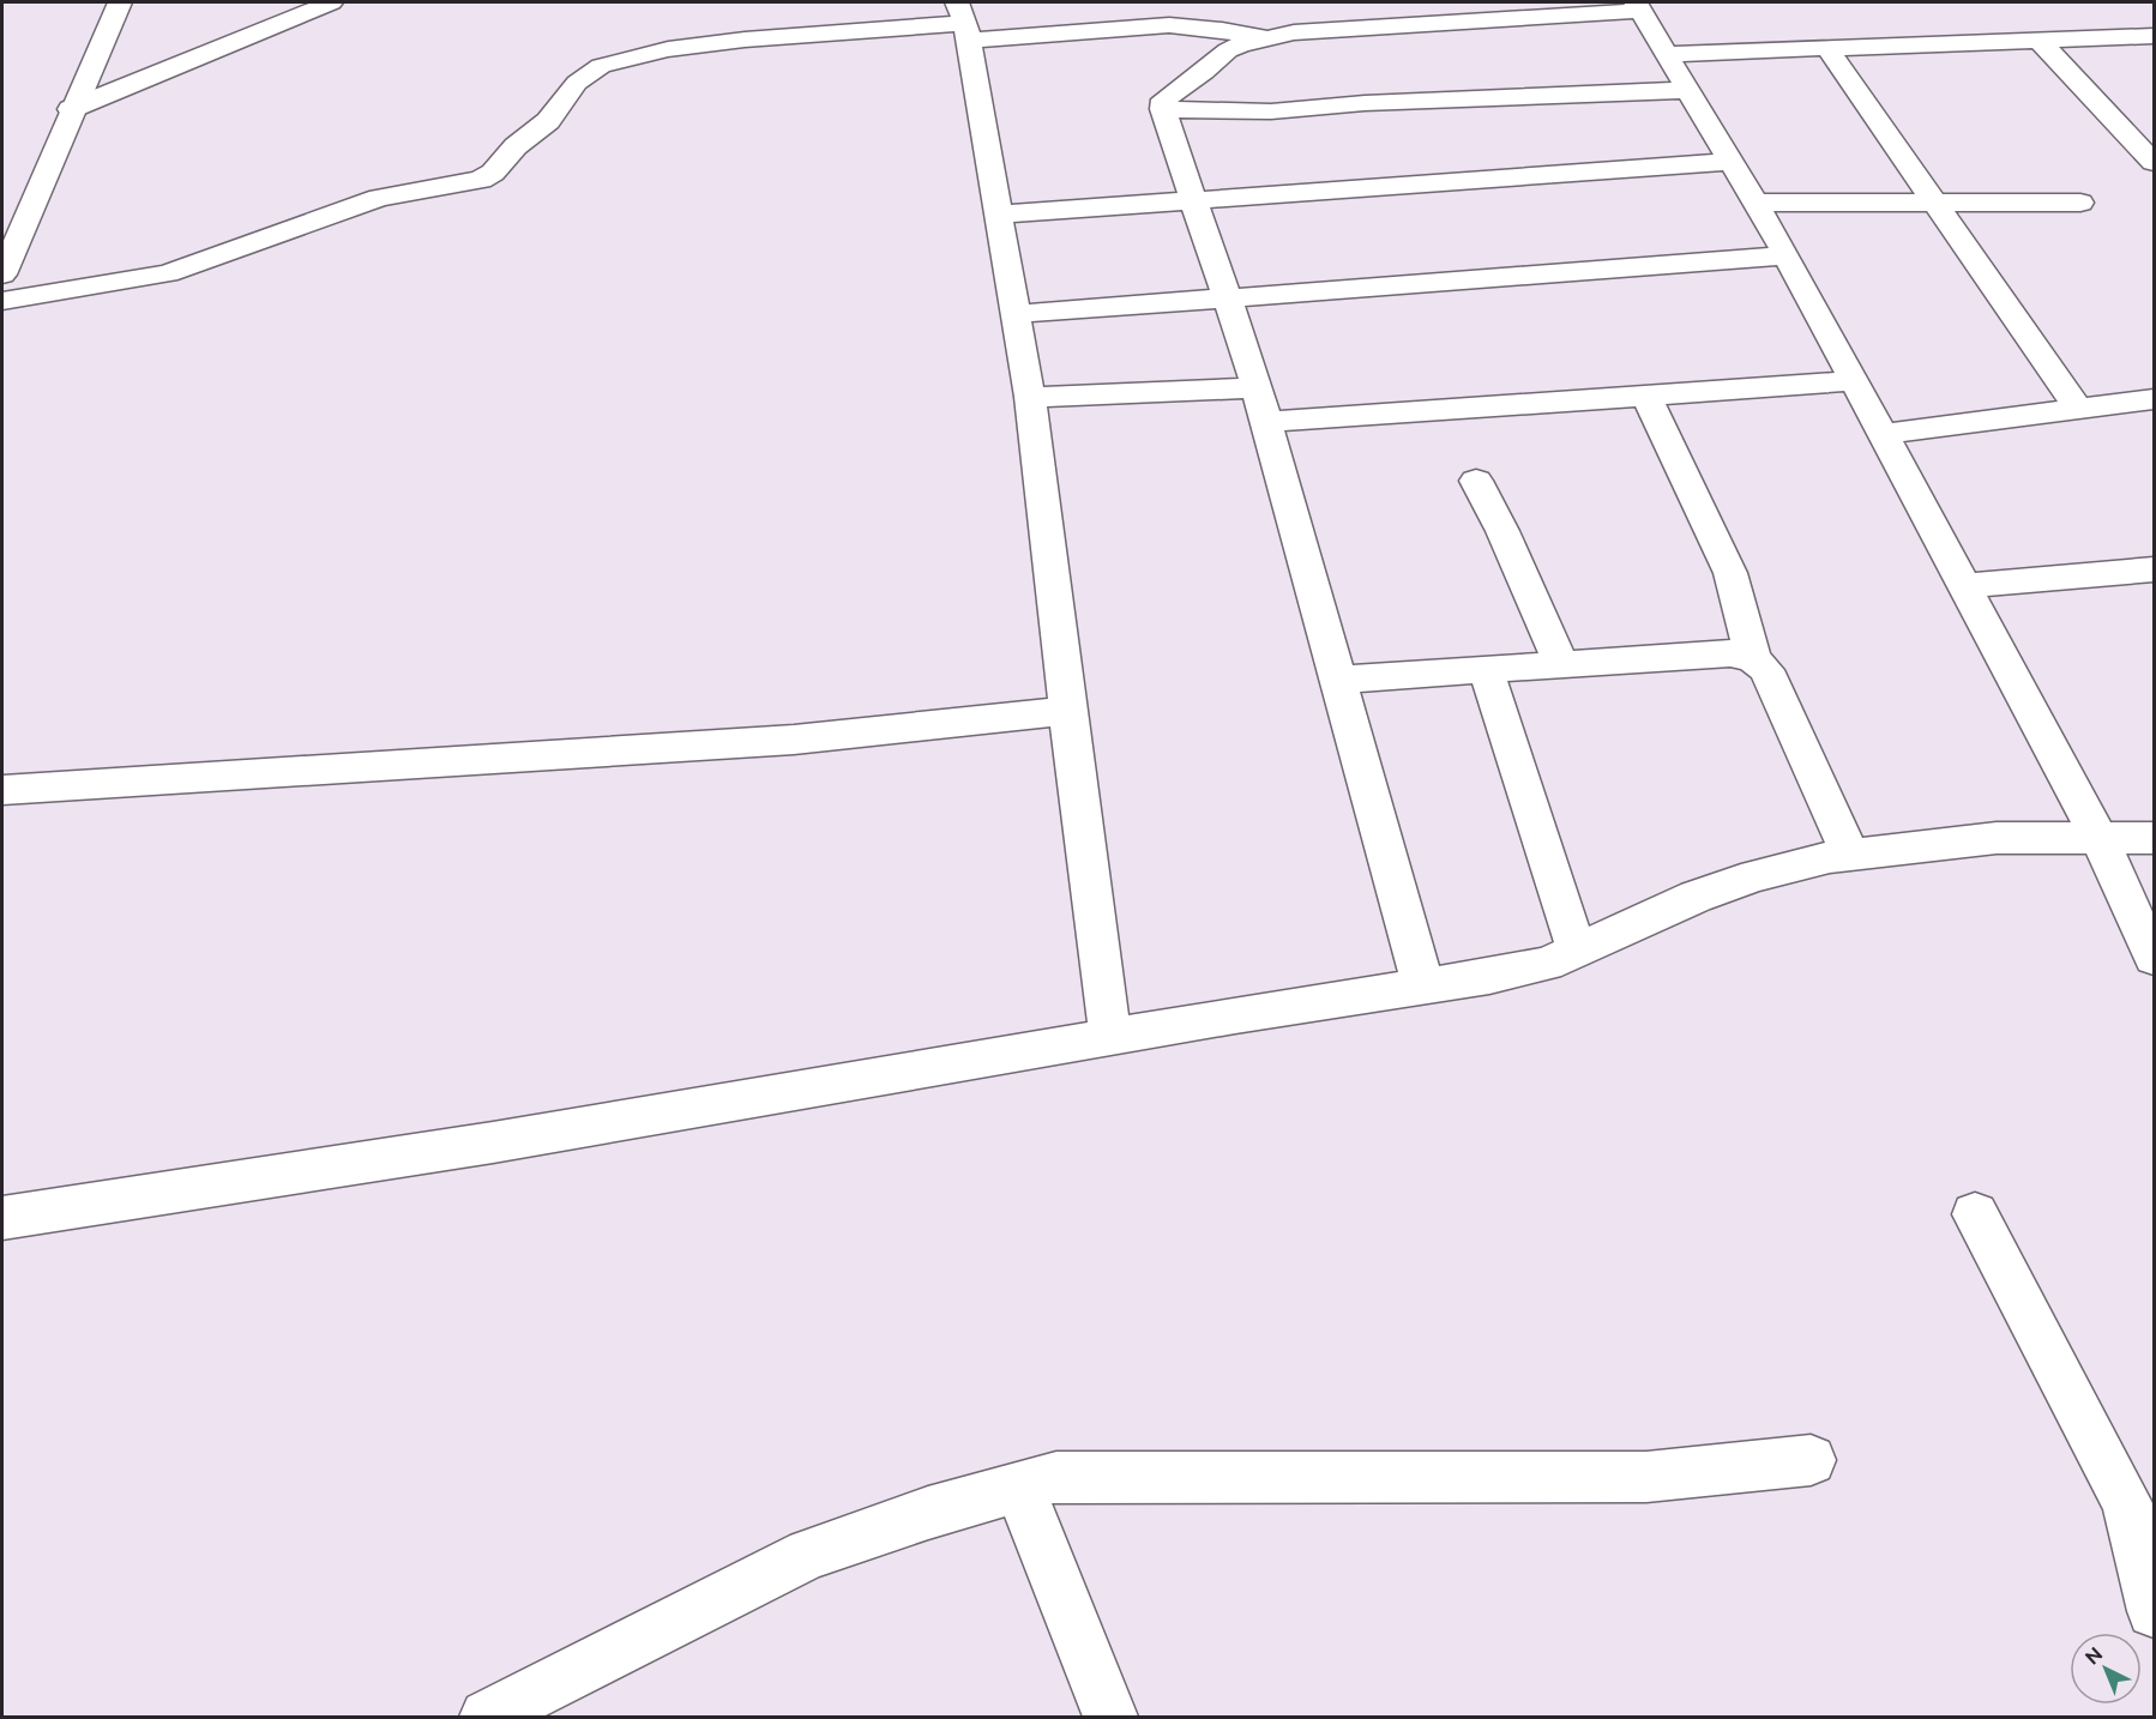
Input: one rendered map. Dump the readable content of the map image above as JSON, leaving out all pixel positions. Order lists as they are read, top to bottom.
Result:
{
  "north": "top left"
}
